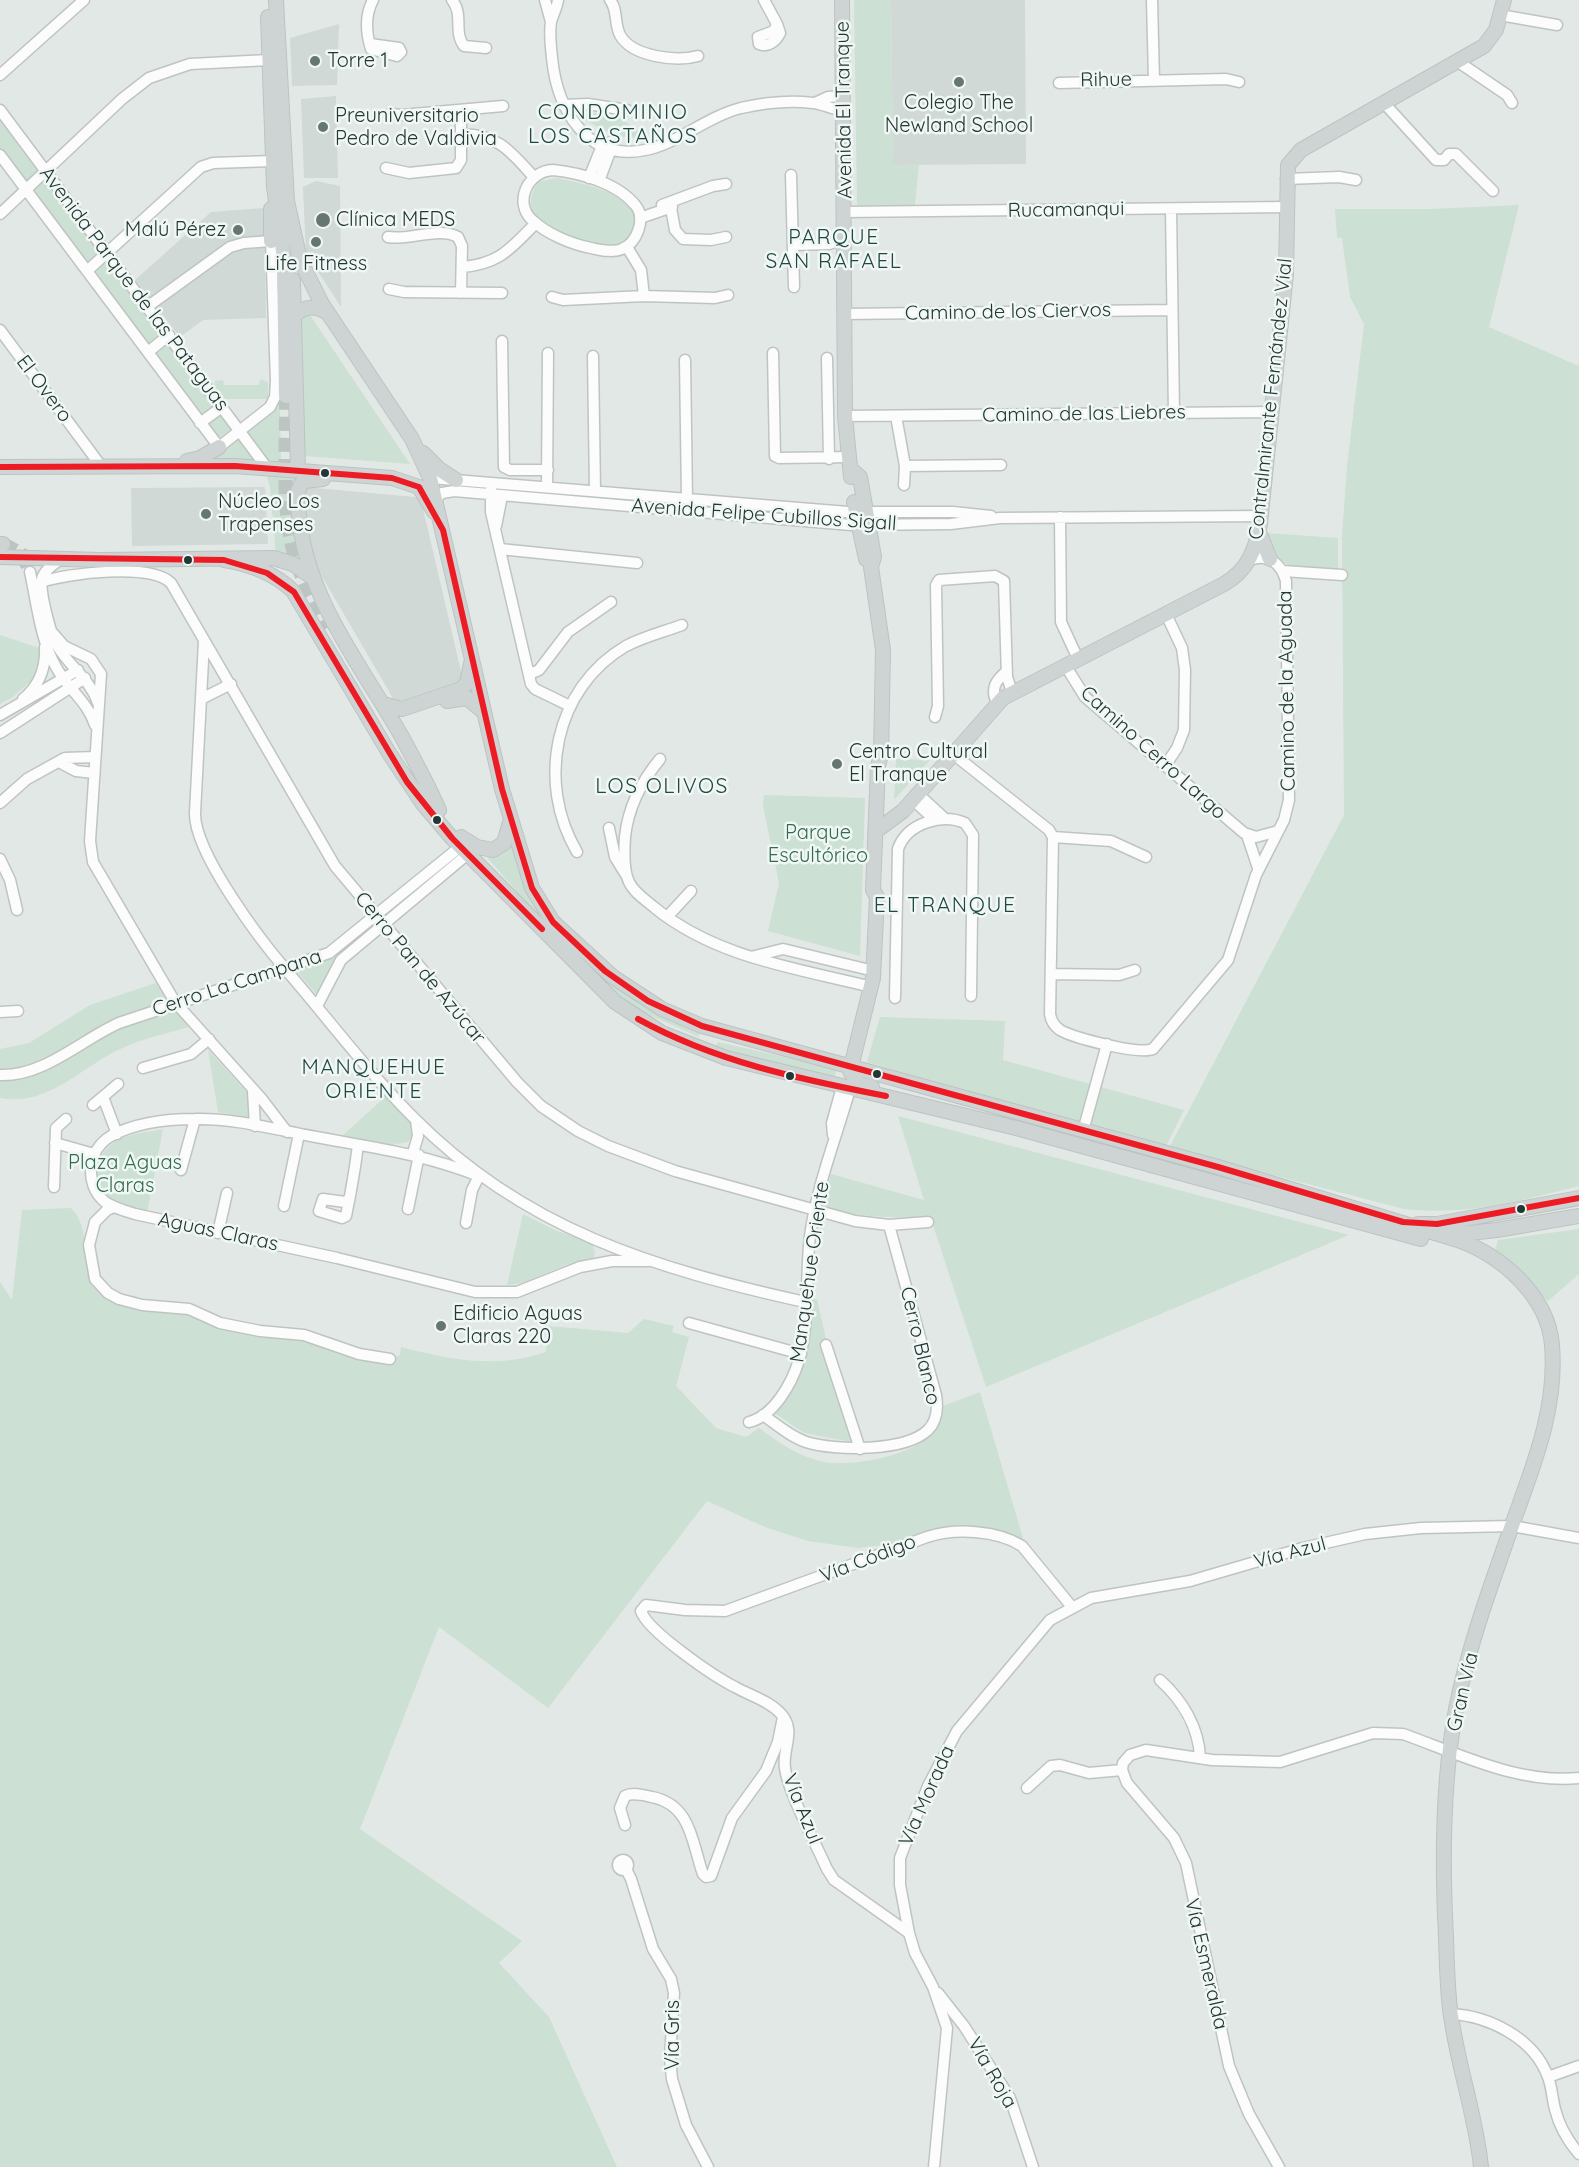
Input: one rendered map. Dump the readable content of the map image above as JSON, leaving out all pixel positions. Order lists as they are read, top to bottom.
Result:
{
  "streets": {
    "main road": ["Avenida El Tranque", "Contralmirante Fernández Vial", "Gran Vía"],
    "street": [
      "Rihue",
      "Rucamanqui",
      "Avenida Parque de las Pataguas",
      "Camino de los Ciervos",
      "El Overo",
      "Camino de las Liebres",
      "Avenida Felipe Cubillos Sigall",
      "Camino de la Aguada",
      "Camino Cerro Largo",
      "Cerro Pan de Azúcar",
      "Cerro La Campana",
      "Aguas Claras",
      "Manquehue Oriente",
      "Cerro Blanco",
      "Vía Azul",
      "Vía Código",
      "Vía Morada",
      "Vía Esmeralda",
      "Vía Gris",
      "Vía Roja"
    ]
  },
  "crossings": [
    ["Avenida El Tranque", "Rucamanqui"],
    ["Avenida El Tranque", "Camino de los Ciervos"],
    ["Avenida El Tranque", "Contralmirante Fernández Vial"],
    ["Avenida El Tranque", "Camino de las Liebres"],
    ["Avenida El Tranque", "Avenida Felipe Cubillos Sigall"],
    ["Rucamanqui", "Contralmirante Fernández Vial"],
    ["Contralmirante Fernández Vial", "Camino de las Liebres"],
    ["Contralmirante Fernández Vial", "Avenida Felipe Cubillos Sigall"],
    ["Contralmirante Fernández Vial", "Camino Cerro Largo"],
    ["Avenida Felipe Cubillos Sigall", "Camino Cerro Largo"],
    ["Cerro Pan de Azúcar", "Cerro La Campana"],
    ["Cerro Pan de Azúcar", "Manquehue Oriente"],
    ["Cerro Pan de Azúcar", "Cerro Blanco"],
    ["Manquehue Oriente", "Cerro Blanco"],
    ["Vía Azul", "Vía Código"],
    ["Vía Azul", "Gran Vía"],
    ["Vía Azul", "Vía Morada"],
    ["Vía Código", "Vía Morada"],
    ["Vía Morada", "Vía Roja"]
  ],
  "districts": [
    "CONDOMINIO LOS CASTAÑOS",
    "PARQUE SAN RAFAEL",
    "LOS OLIVOS",
    "EL TRANQUE",
    "MANQUEHUE ORIENTE"
  ],
  "parks": ["Parque Escultórico", "Plaza Aguas Claras"],
  "places": [
    "Torre 1",
    "Colegio The Newland School",
    "Preuniversitario Pedro de Valdivia",
    "Clínica MEDS",
    "Malú Pérez",
    "Life Fitness",
    "Núcleo Los Trapenses",
    "Centro Cultural El Tranque",
    "Edificio Aguas Claras 220"
  ]
}
